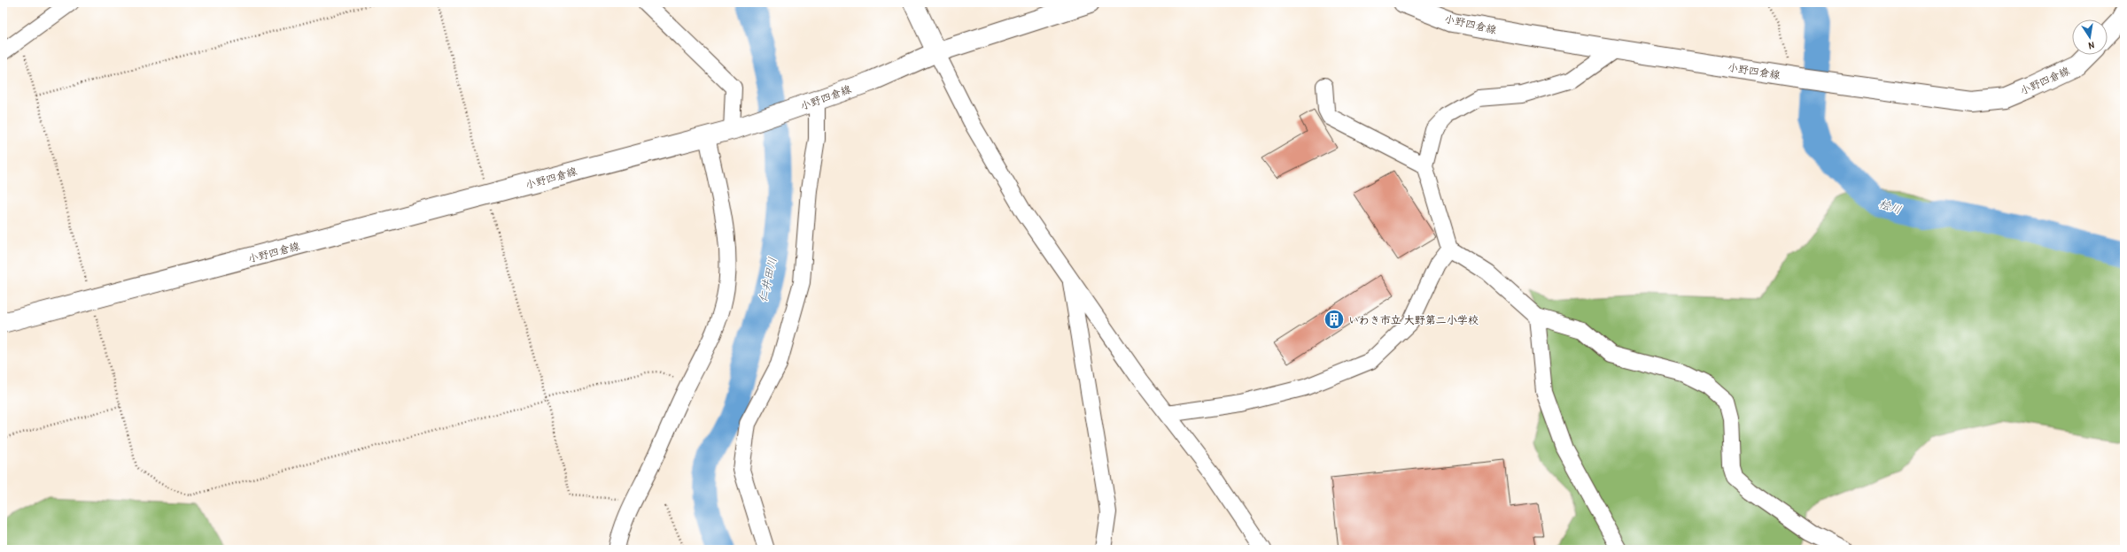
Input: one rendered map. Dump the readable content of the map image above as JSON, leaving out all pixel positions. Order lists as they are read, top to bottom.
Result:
{
  "streets": {
    "main road": ["小野四倉線"]
  },
  "water": ["桧川", "仁井田川"],
  "places": {
    "building": ["いわき市立 大野第二小学校"]
  },
  "north": "bottom"
}
